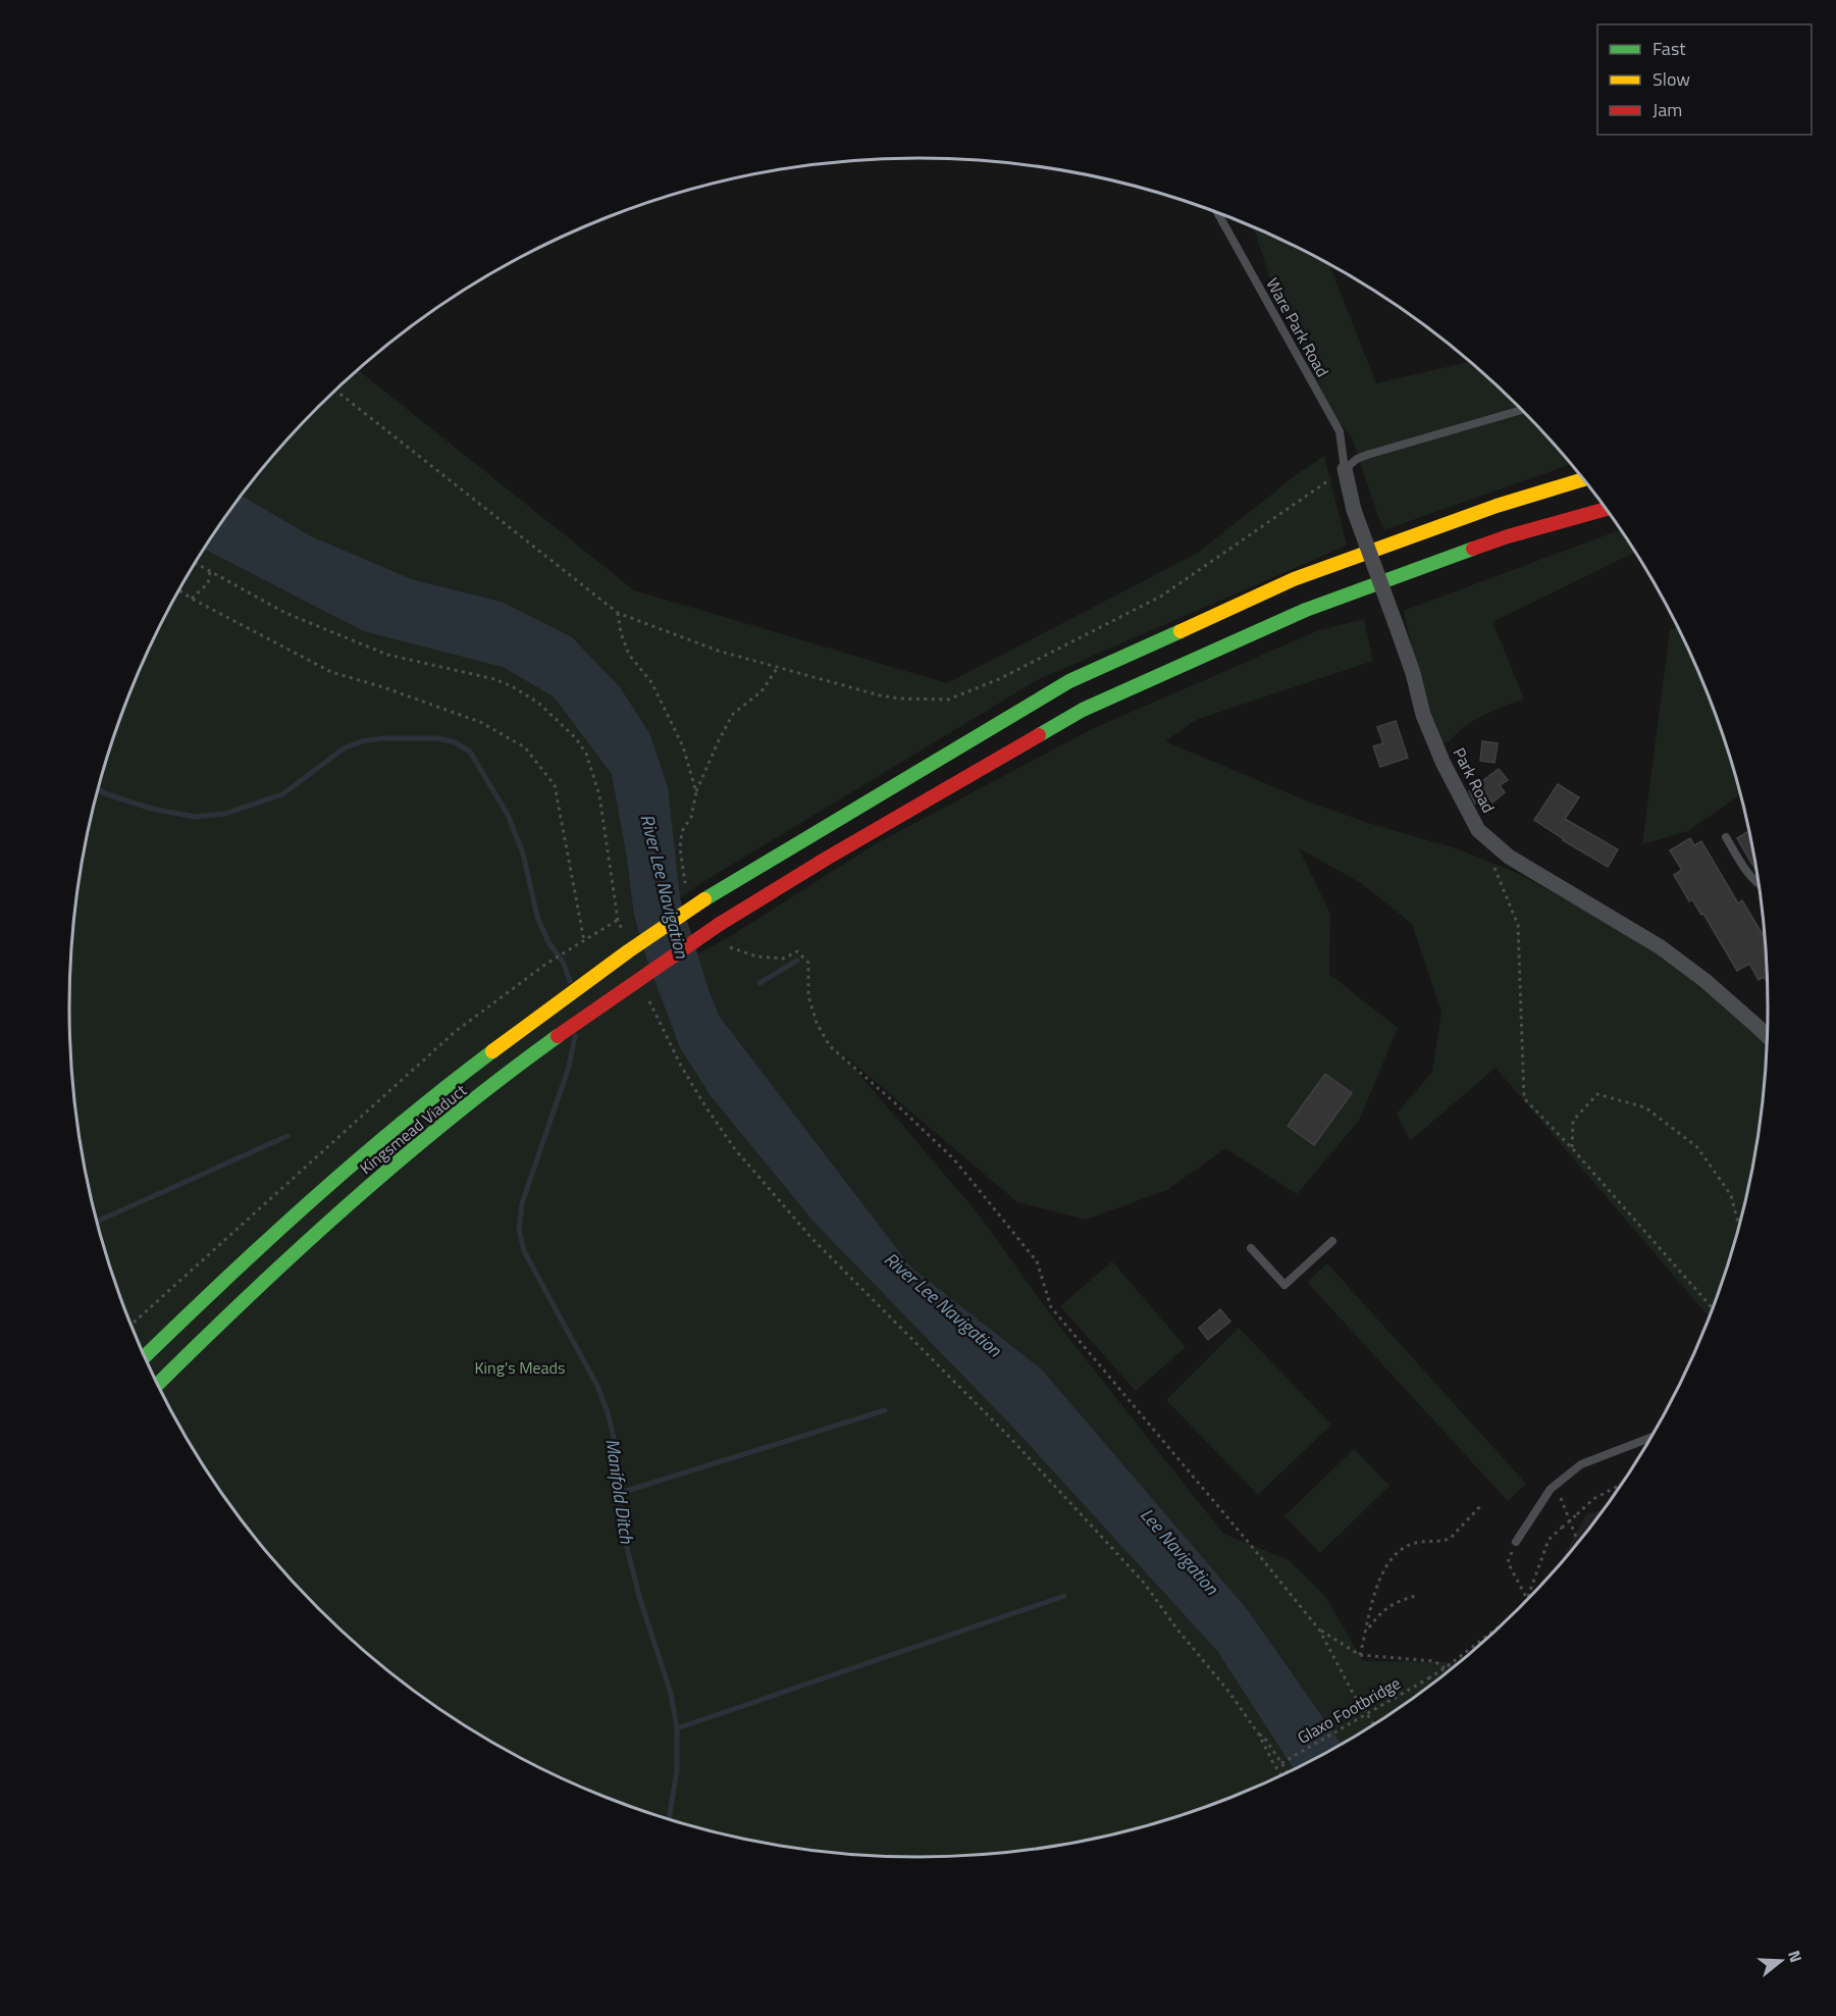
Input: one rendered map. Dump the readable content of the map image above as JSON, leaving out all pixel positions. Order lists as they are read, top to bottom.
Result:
{
  "streets": {
    "highway": ["Kingsmead Viaduct"],
    "street": ["Park Road"],
    "lane": ["Ware Park Road"],
    "path": ["Glaxo Footbridge"]
  },
  "crossings": [
    ["Ware Park Road", "Park Road"]
  ],
  "water": ["River Lee Navigation", "Manifold Ditch", "Lee Navigation"],
  "parks": ["King's Meads"],
  "legend": ["Fast", "Slow", "Jam"],
  "north": "right"
}
